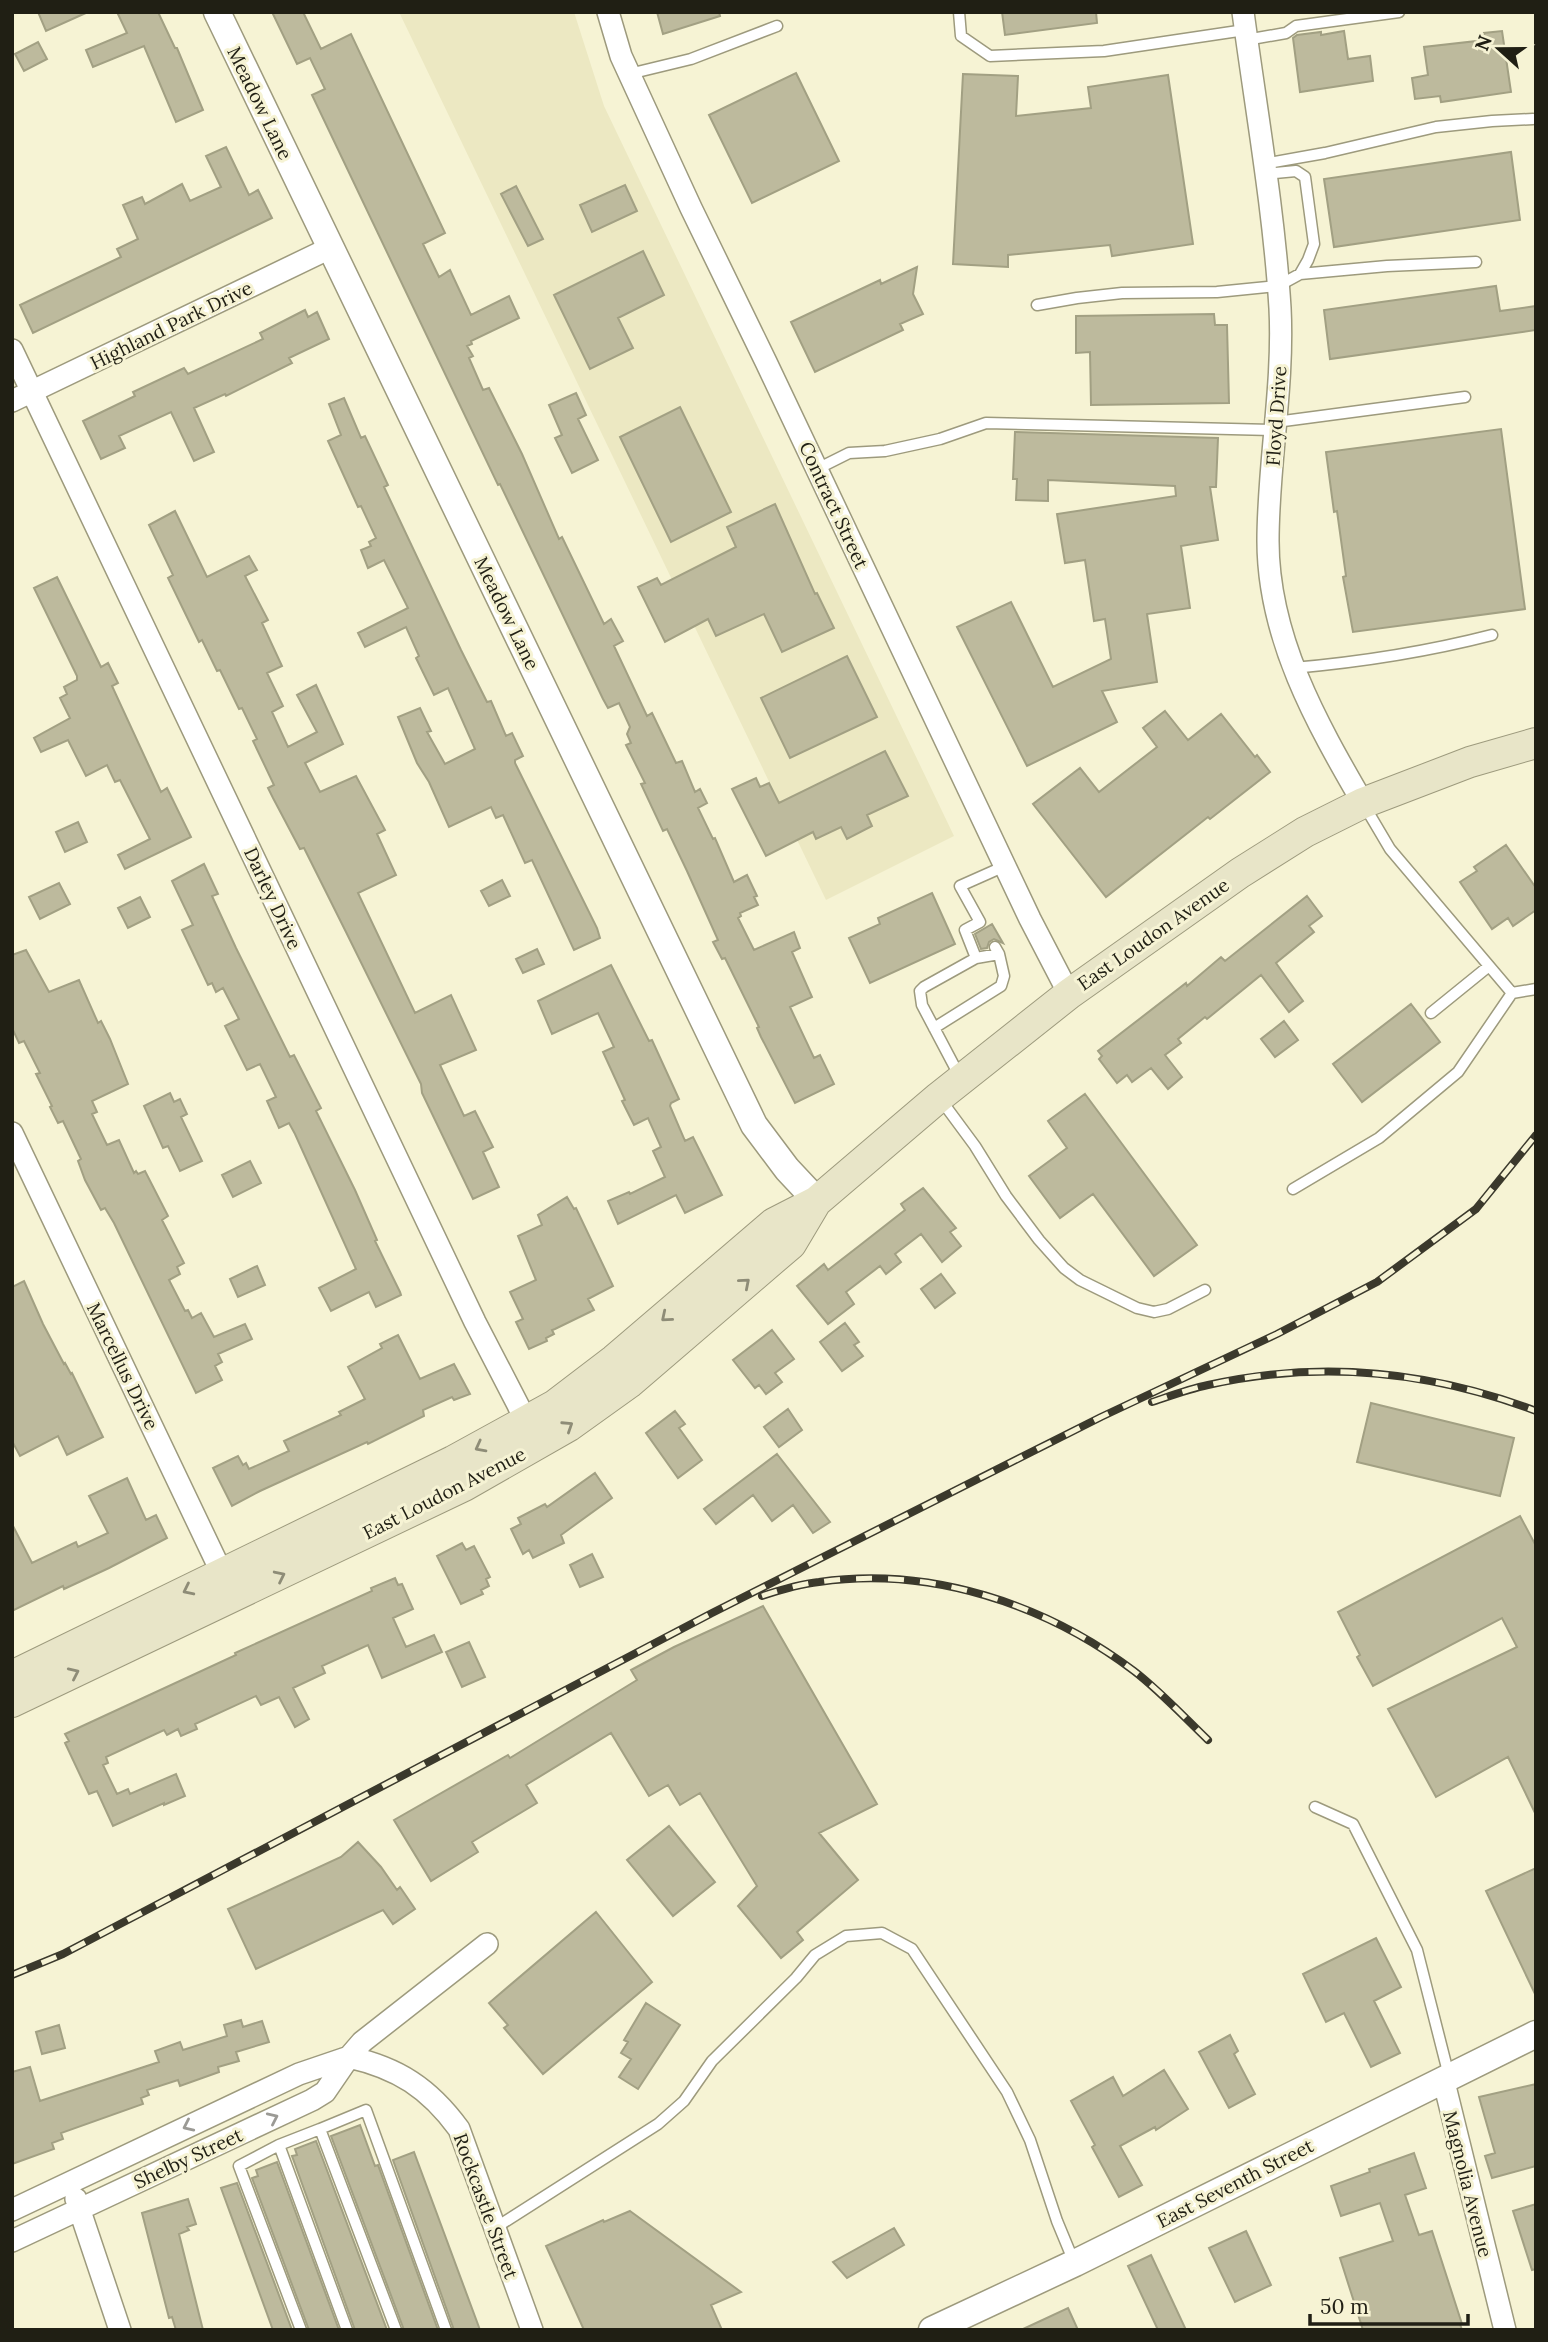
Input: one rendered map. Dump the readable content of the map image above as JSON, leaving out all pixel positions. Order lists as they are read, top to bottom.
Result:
{
  "streets": {
    "main road": ["East Loudon Avenue"],
    "street": [
      "Meadow Lane",
      "Highland Park Drive",
      "Floyd Drive",
      "Contract Street",
      "Darley Drive",
      "Marcellus Drive",
      "Shelby Street",
      "East Seventh Street",
      "Magnolia Avenue",
      "Rockcastle Street"
    ]
  },
  "crossings": [
    ["Meadow Lane", "Highland Park Drive"],
    ["Meadow Lane", "East Loudon Avenue"],
    ["Highland Park Drive", "Darley Drive"],
    ["Floyd Drive", "East Loudon Avenue"],
    ["Contract Street", "East Loudon Avenue"],
    ["Darley Drive", "East Loudon Avenue"],
    ["East Loudon Avenue", "Marcellus Drive"],
    ["Shelby Street", "Rockcastle Street"],
    ["East Seventh Street", "Magnolia Avenue"]
  ],
  "scale_bar": "50 m",
  "north": "left"
}
